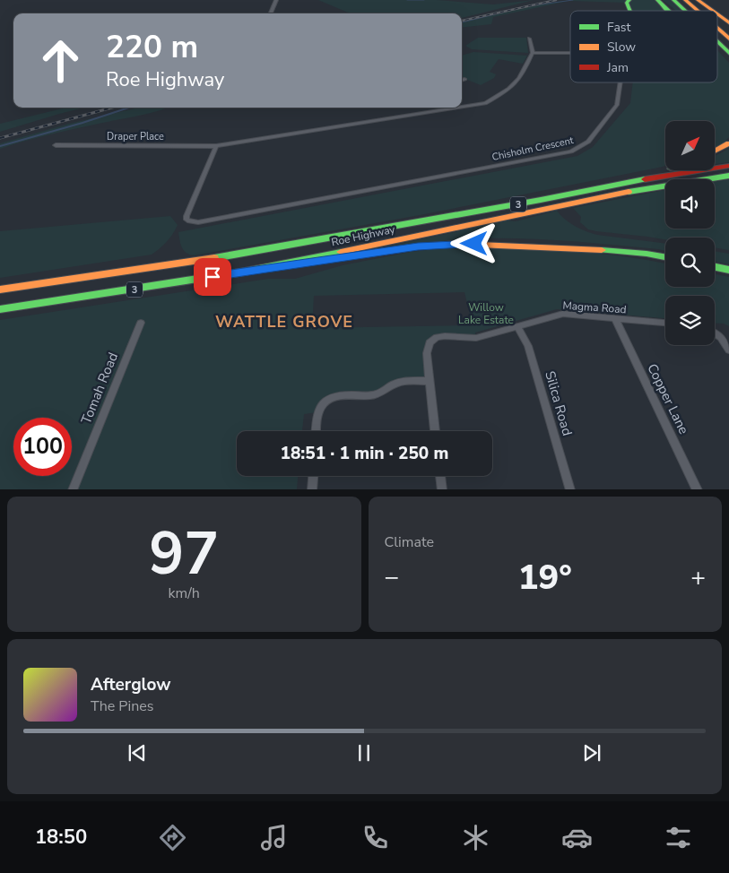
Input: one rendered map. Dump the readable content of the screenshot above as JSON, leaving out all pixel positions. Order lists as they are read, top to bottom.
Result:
{
  "streets": {
    "main road": ["3", "Roe Highway"],
    "street": [
      "Draper Place",
      "Chisholm Crescent",
      "Magma Road",
      "Tomah Road",
      "Copper Lane",
      "Silica Road"
    ]
  },
  "crossings": [
    ["Draper Place", "Chisholm Crescent"],
    ["Magma Road", "Copper Lane"],
    ["Magma Road", "Silica Road"]
  ],
  "districts": ["WATTLE GROVE"],
  "parks": ["Willow Lake Estate"],
  "legend": ["Fast", "Slow", "Jam"],
  "north": "top right",
  "page": {
    "turn": ["220 m", "Roe Highway"],
    "limit": "100",
    "trip": "18:51 · 1 min · 250 m",
    "tile": [
      ["97", "km/h"],
      "Climate"
    ],
    "heat": ["−", "19°", "+"],
    "song": ["Afterglow", "The Pines"],
    "tabs": "18:50"
  }
}
